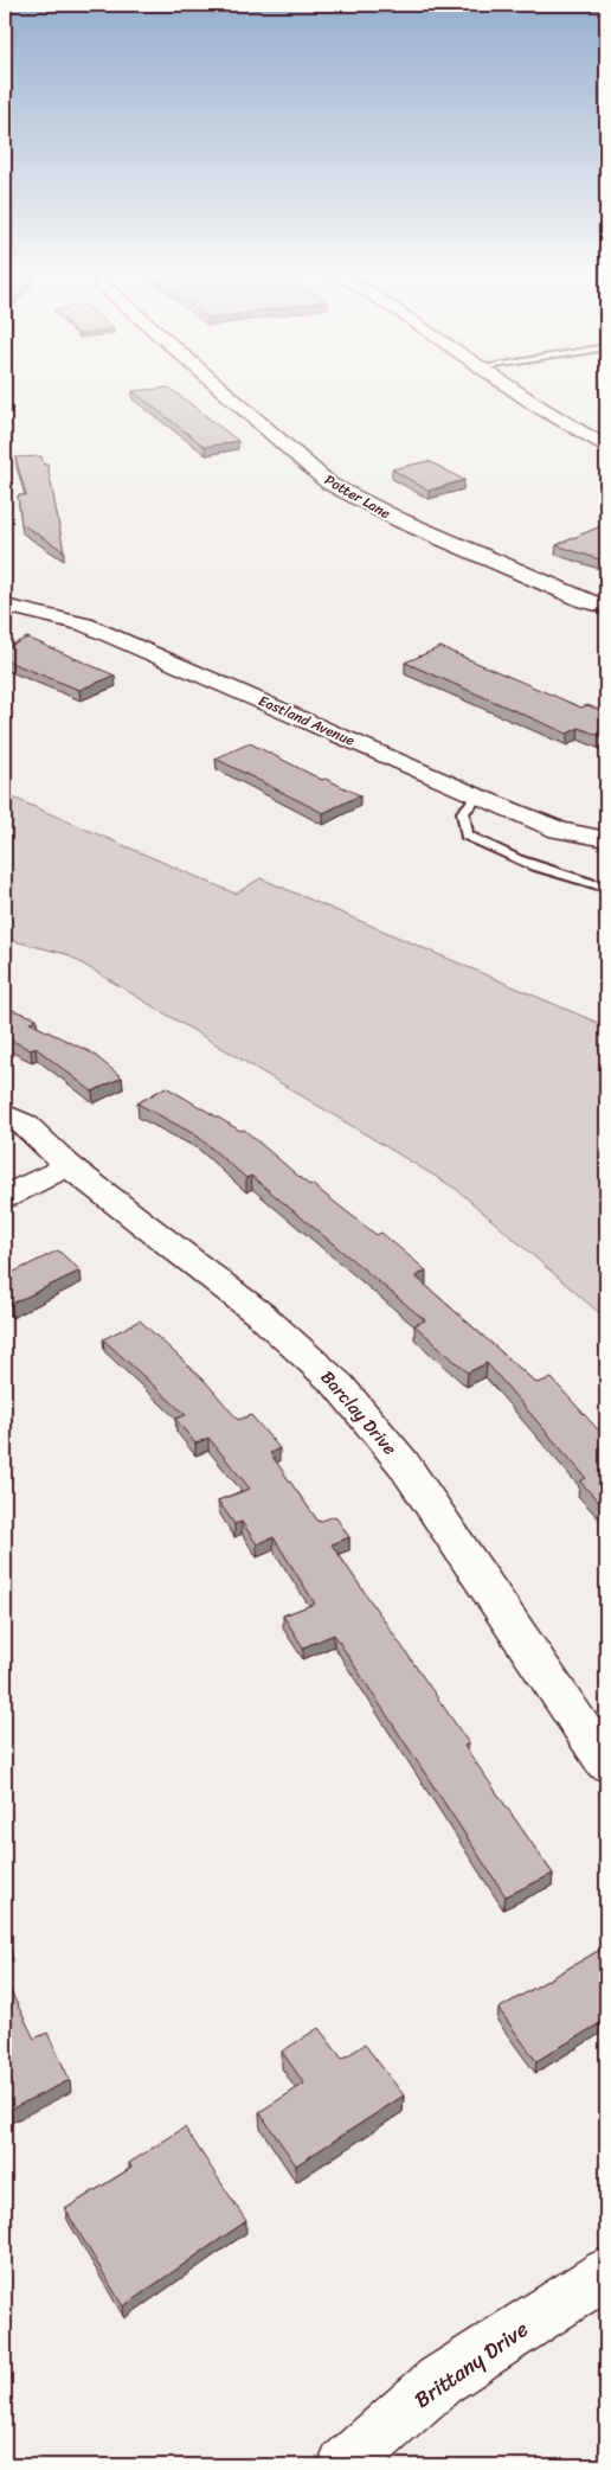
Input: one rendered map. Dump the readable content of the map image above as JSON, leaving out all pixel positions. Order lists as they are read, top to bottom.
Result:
{
  "streets": {
    "street": [
      "Potter Lane",
      "Eastland Avenue",
      "Barclay Drive",
      "Brittany Drive"
    ]
  }
}
